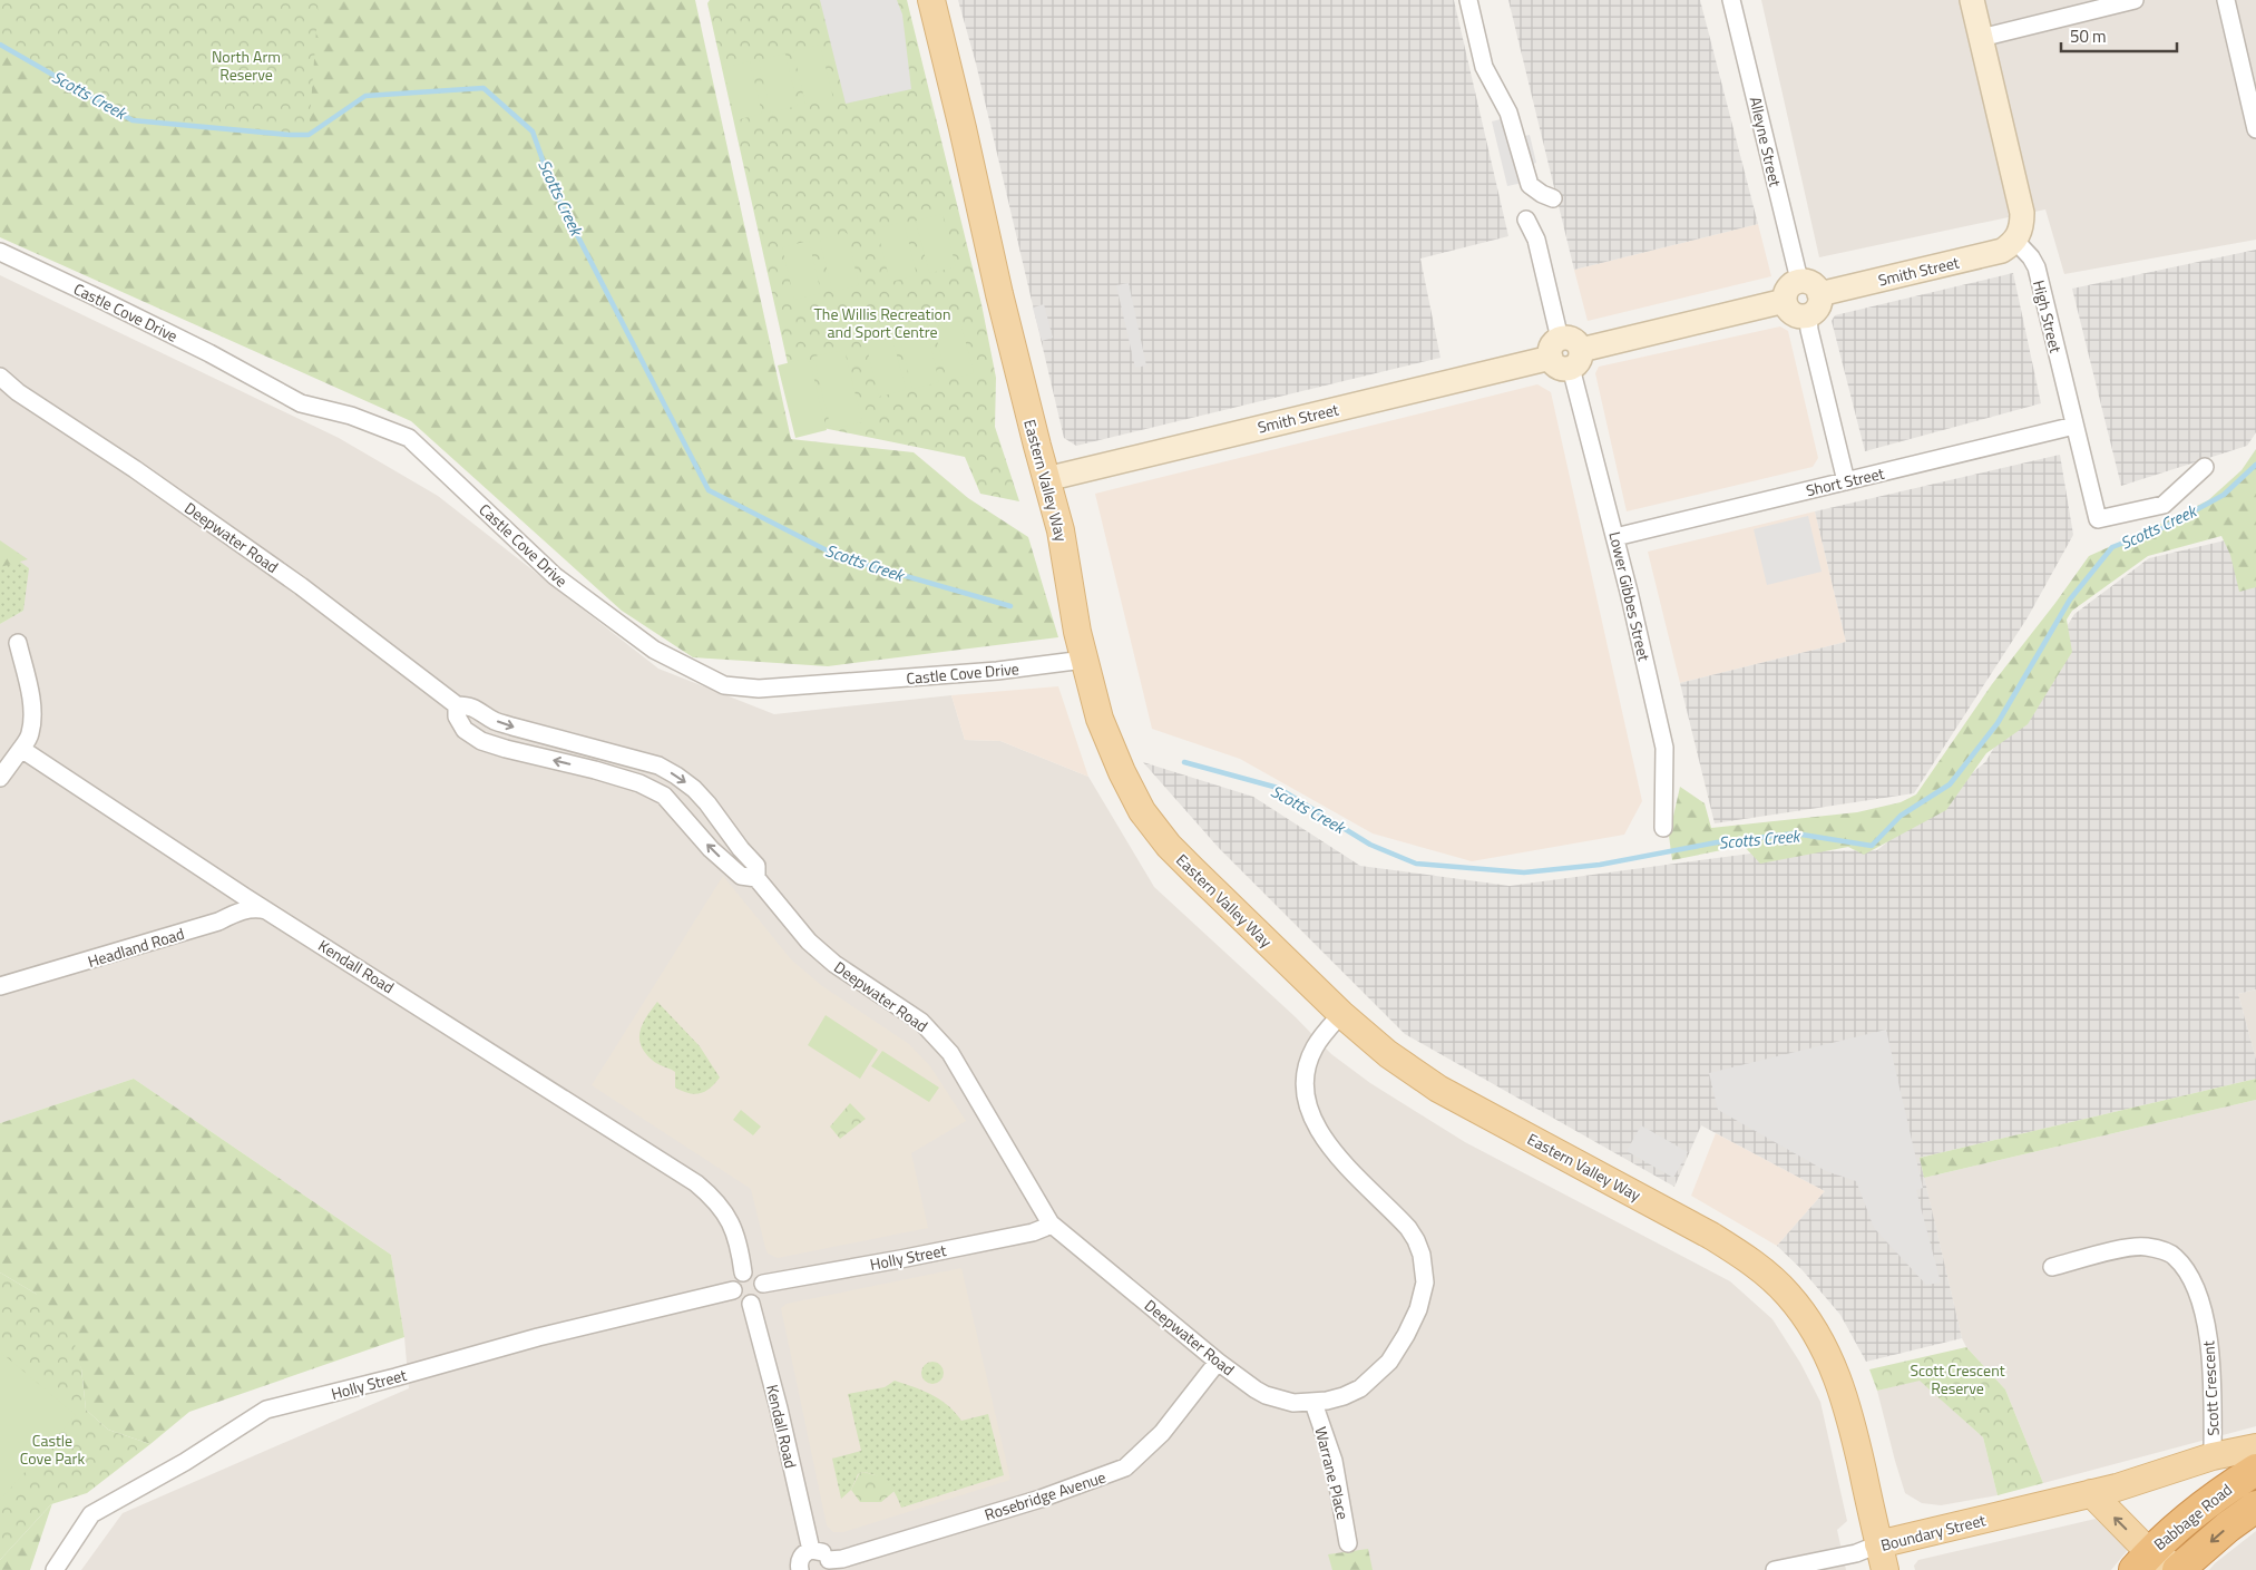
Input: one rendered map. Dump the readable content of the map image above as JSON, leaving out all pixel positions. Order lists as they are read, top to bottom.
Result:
{
  "streets": {
    "highway": ["Babbage Road"],
    "main road": ["Eastern Valley Way", "Boundary Street"],
    "street": [
      "Alleyne Street",
      "Smith Street",
      "Castle Cove Drive",
      "High Street",
      "Short Street",
      "Deepwater Road",
      "Lower Gibbes Street",
      "Headland Road",
      "Kendall Road",
      "Holly Street",
      "Scott Crescent",
      "Warrane Place",
      "Rosebridge Avenue"
    ]
  },
  "crossings": [
    ["Alleyne Street", "Smith Street"],
    ["Smith Street", "High Street"],
    ["Smith Street", "Eastern Valley Way"],
    ["Smith Street", "Lower Gibbes Street"],
    ["Castle Cove Drive", "Eastern Valley Way"],
    ["High Street", "Short Street"],
    ["Eastern Valley Way", "Deepwater Road"],
    ["Eastern Valley Way", "Boundary Street"],
    ["Short Street", "Lower Gibbes Street"],
    ["Deepwater Road", "Holly Street"],
    ["Deepwater Road", "Warrane Place"],
    ["Deepwater Road", "Rosebridge Avenue"],
    ["Headland Road", "Kendall Road"],
    ["Kendall Road", "Holly Street"],
    ["Scott Crescent", "Boundary Street"]
  ],
  "water": ["Scotts Creek"],
  "parks": [
    "North Arm Reserve",
    "The Willis Recreation and Sport Centre",
    "Scott Crescent Reserve",
    "Castle Cove Park"
  ],
  "scale_bar": "50 m"
}
